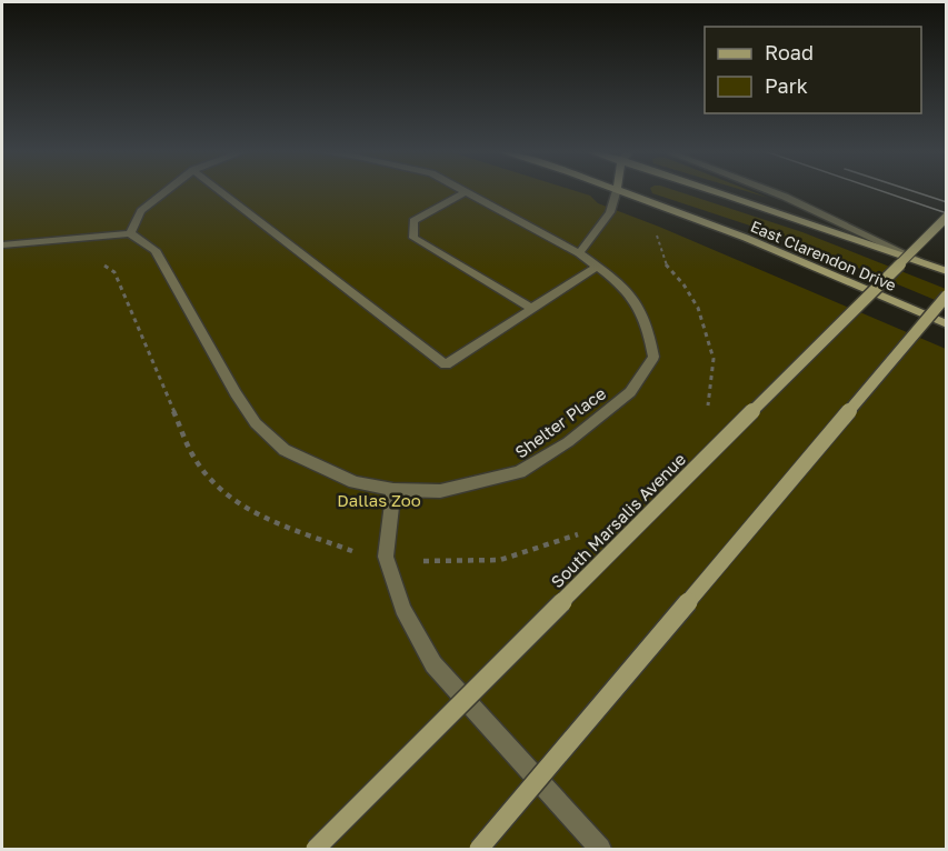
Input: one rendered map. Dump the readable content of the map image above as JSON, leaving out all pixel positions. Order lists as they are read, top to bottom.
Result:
{
  "streets": {
    "main road": ["East Clarendon Drive", "South Marsalis Avenue"],
    "lane": ["Shelter Place"]
  },
  "parks": ["Dallas Zoo"],
  "legend": ["Road", "Park"]
}
